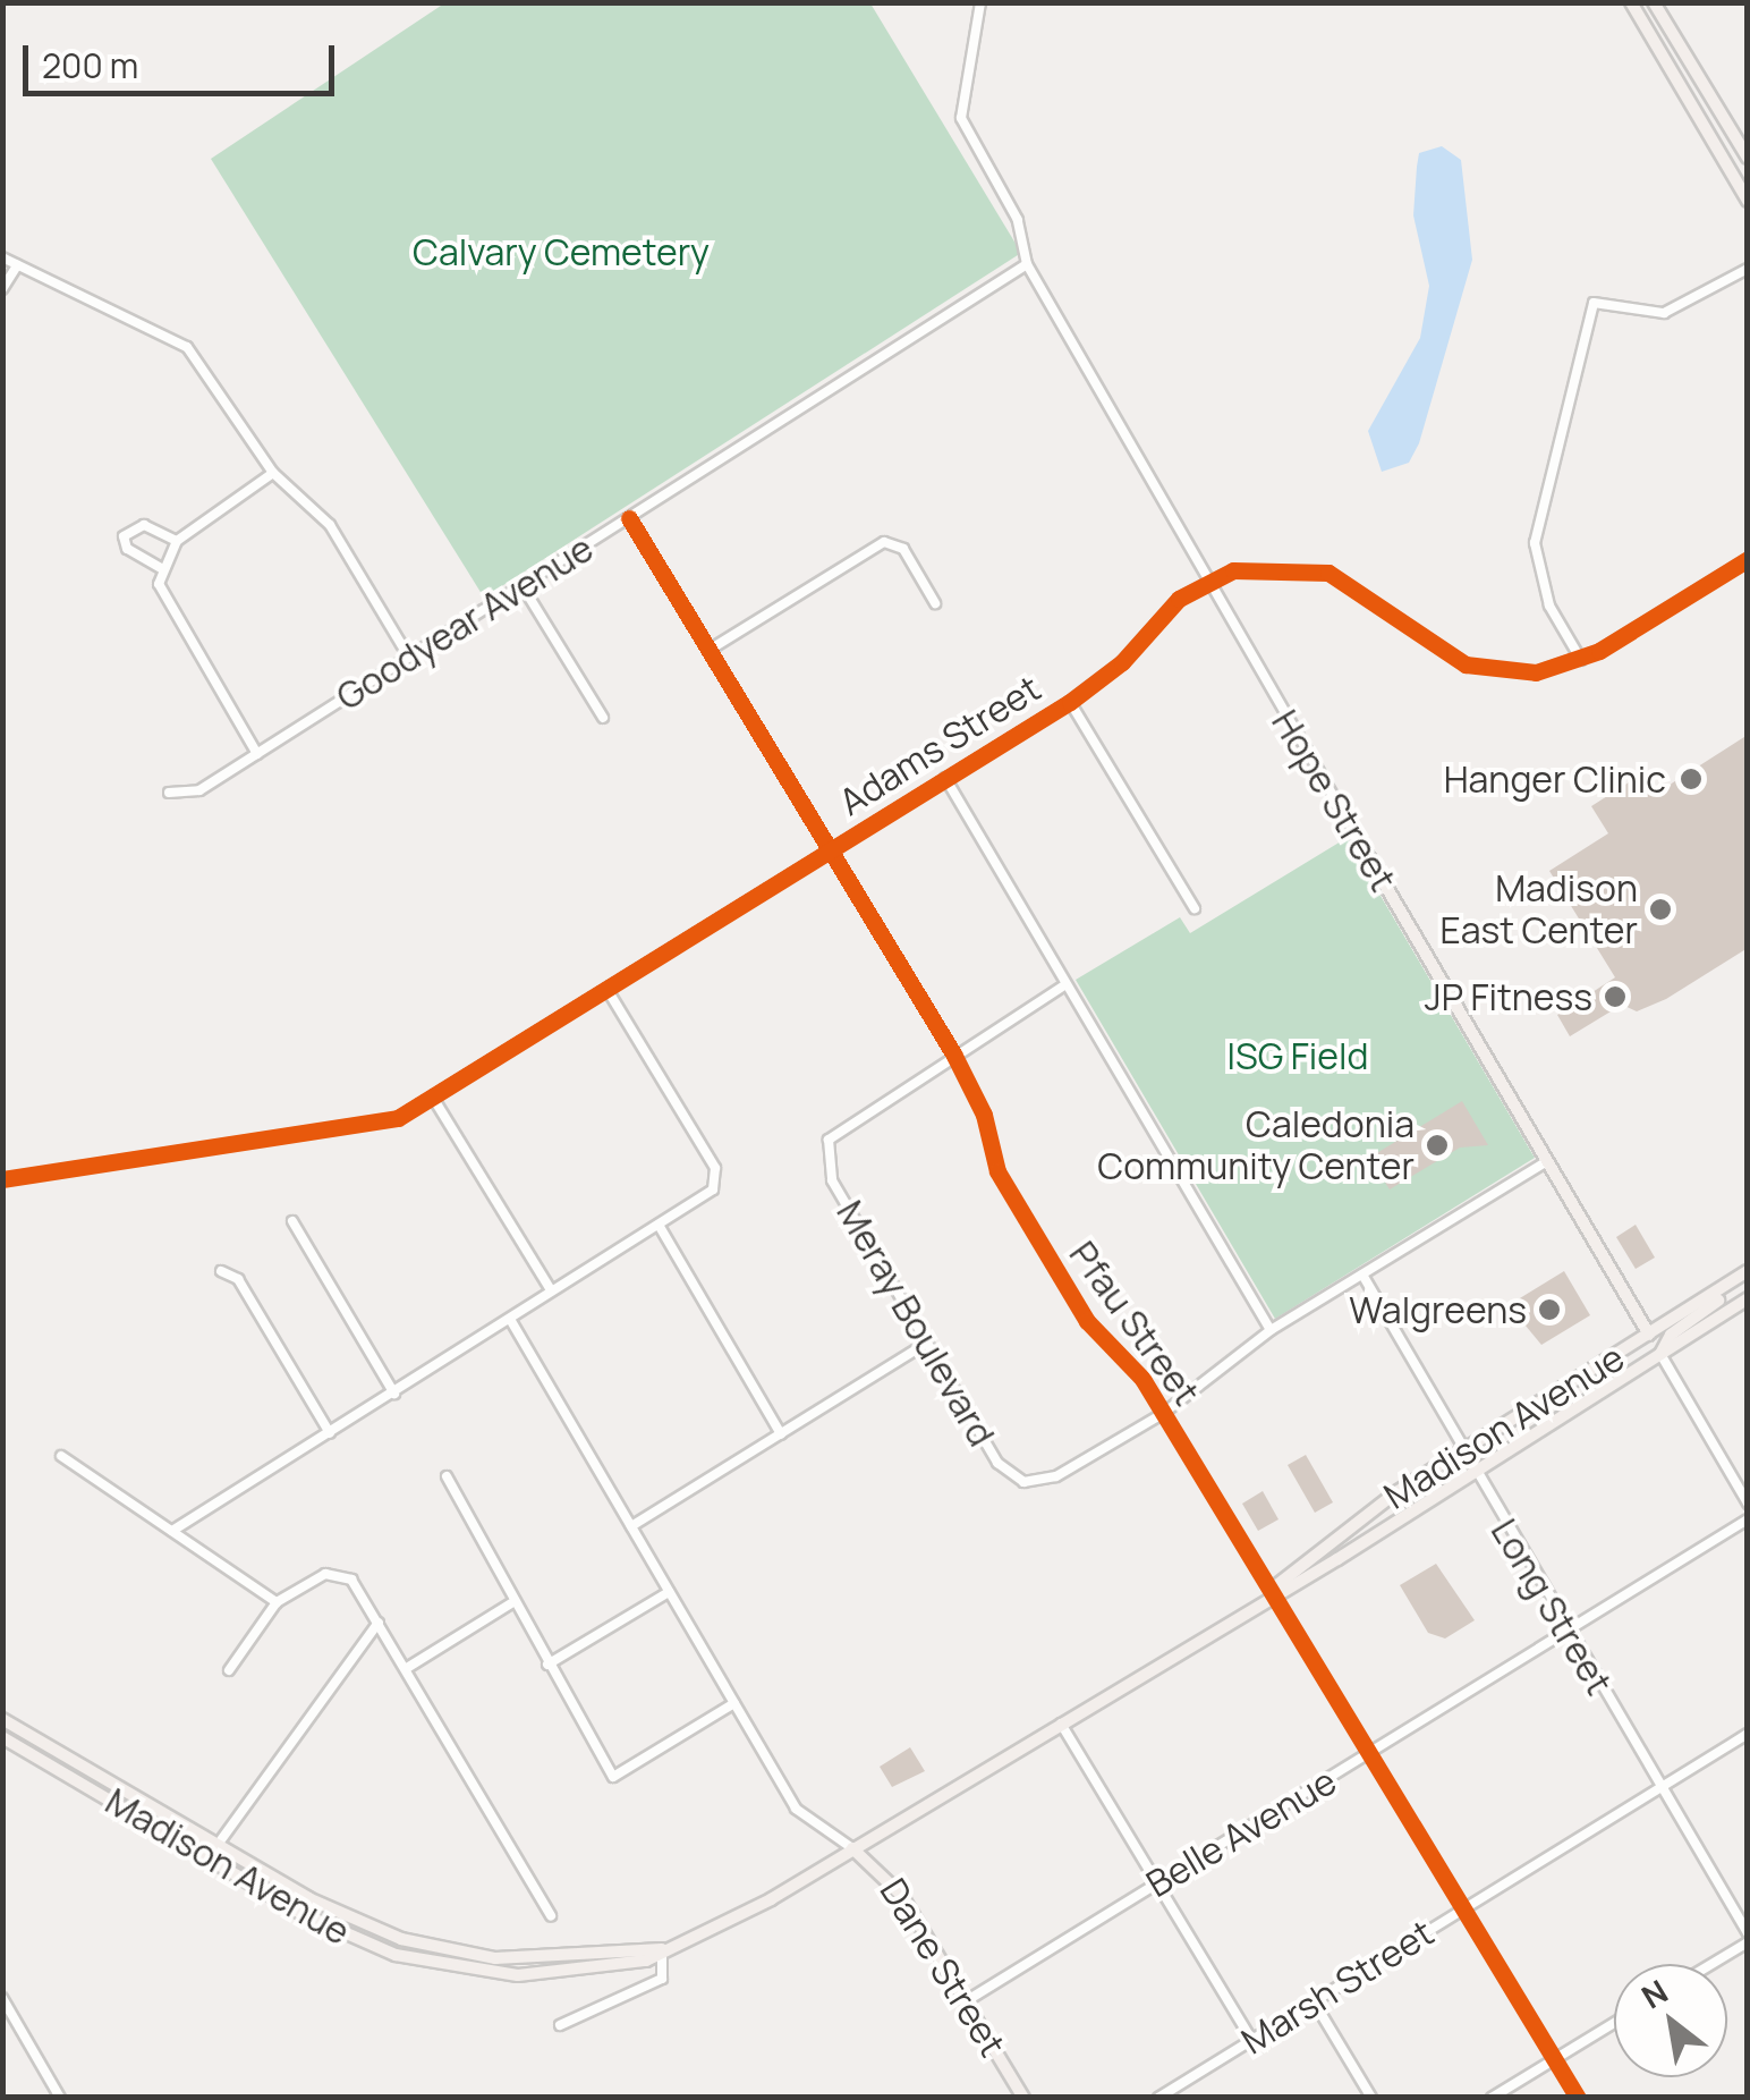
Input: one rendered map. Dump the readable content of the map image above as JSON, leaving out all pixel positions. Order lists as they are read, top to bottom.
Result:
{
  "streets": {
    "main road": ["Hope Street", "Madison Avenue", "Dane Street"],
    "street": [
      "Goodyear Avenue",
      "Adams Street",
      "Meray Boulevard",
      "Pfau Street",
      "Long Street",
      "Belle Avenue",
      "Marsh Street"
    ]
  },
  "crossings": [
    ["Goodyear Avenue", "Hope Street"],
    ["Goodyear Avenue", "Pfau Street"],
    ["Adams Street", "Hope Street"],
    ["Adams Street", "Pfau Street"],
    ["Hope Street", "Meray Boulevard"],
    ["Hope Street", "Madison Avenue"],
    ["Meray Boulevard", "Pfau Street"],
    ["Meray Boulevard", "Long Street"],
    ["Pfau Street", "Madison Avenue"],
    ["Pfau Street", "Belle Avenue"],
    ["Pfau Street", "Marsh Street"],
    ["Madison Avenue", "Long Street"],
    ["Madison Avenue", "Dane Street"],
    ["Long Street", "Belle Avenue"],
    ["Long Street", "Marsh Street"],
    ["Belle Avenue", "Dane Street"]
  ],
  "parks": ["Calvary Cemetery", "ISG Field"],
  "places": [
    "Hanger Clinic",
    "Madison East Center",
    "JP Fitness",
    "Caledonia Community Center",
    "Walgreens"
  ],
  "scale_bar": "200 m",
  "north": "top left"
}
